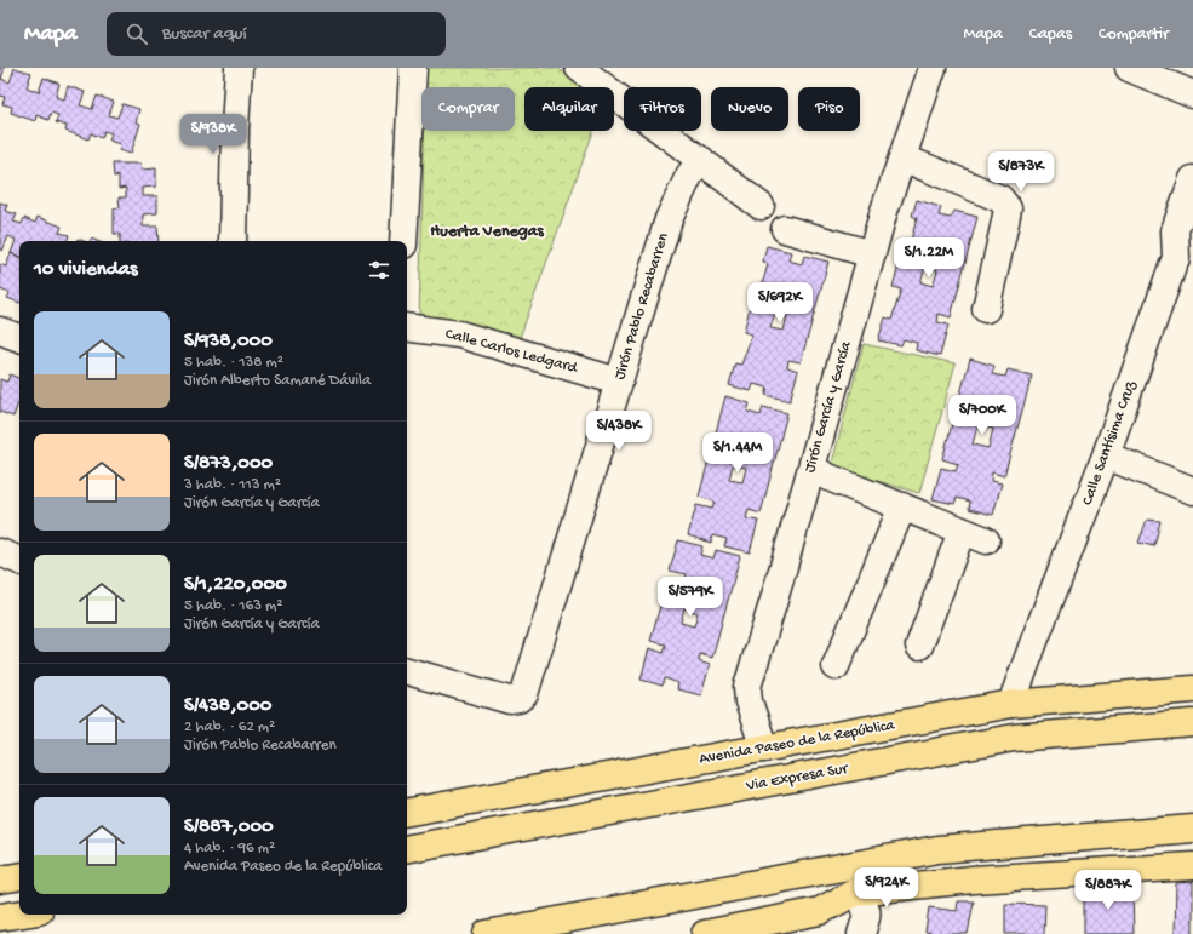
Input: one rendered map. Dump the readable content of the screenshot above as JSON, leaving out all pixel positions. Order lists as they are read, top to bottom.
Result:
{
  "streets": {
    "main road": ["Avenida Paseo de la República", "Via Expresa Sur"],
    "street": [
      "Jirón Pablo Recabarren",
      "Calle Carlos Ledgard",
      "Jirón García y García",
      "Calle Santísima Cruz"
    ]
  },
  "crossings": [
    ["Jirón Pablo Recabarren", "Calle Carlos Ledgard"],
    ["Jirón García y García", "Avenida Paseo de la República"],
    ["Calle Santísima Cruz", "Avenida Paseo de la República"]
  ],
  "districts": ["Huerta Venegas"],
  "page": {
    "header": "Mapa",
    "search": "Buscar aquí",
    "nav": ["Mapa", "Capas", "Compartir"],
    "chip": [
      "Comprar",
      "Alquilar",
      "Filtros",
      "Nuevo",
      "Piso"
    ],
    "price": [
      "S/938K",
      "S/873K",
      "S/1.22M",
      "S/692K",
      "S/700K",
      "S/438K",
      "S/1.44M",
      "S/579K",
      "S/924K",
      "S/887K"
    ],
    "heading": "10 viviendas",
    "list": [
      {
        "name": "S/938,000",
        "note": "5 hab. · 138 m² · Jirón Alberto Samané Dávila"
      },
      {
        "name": "S/873,000",
        "note": "3 hab. · 113 m² · Jirón García y García"
      },
      {
        "name": "S/1,220,000",
        "note": "5 hab. · 163 m² · Jirón García y García"
      },
      {
        "name": "S/438,000",
        "note": "2 hab. · 62 m² · Jirón Pablo Recabarren"
      },
      {
        "name": "S/887,000",
        "note": "4 hab. · 96 m² · Avenida Paseo de la República"
      }
    ]
  }
}
